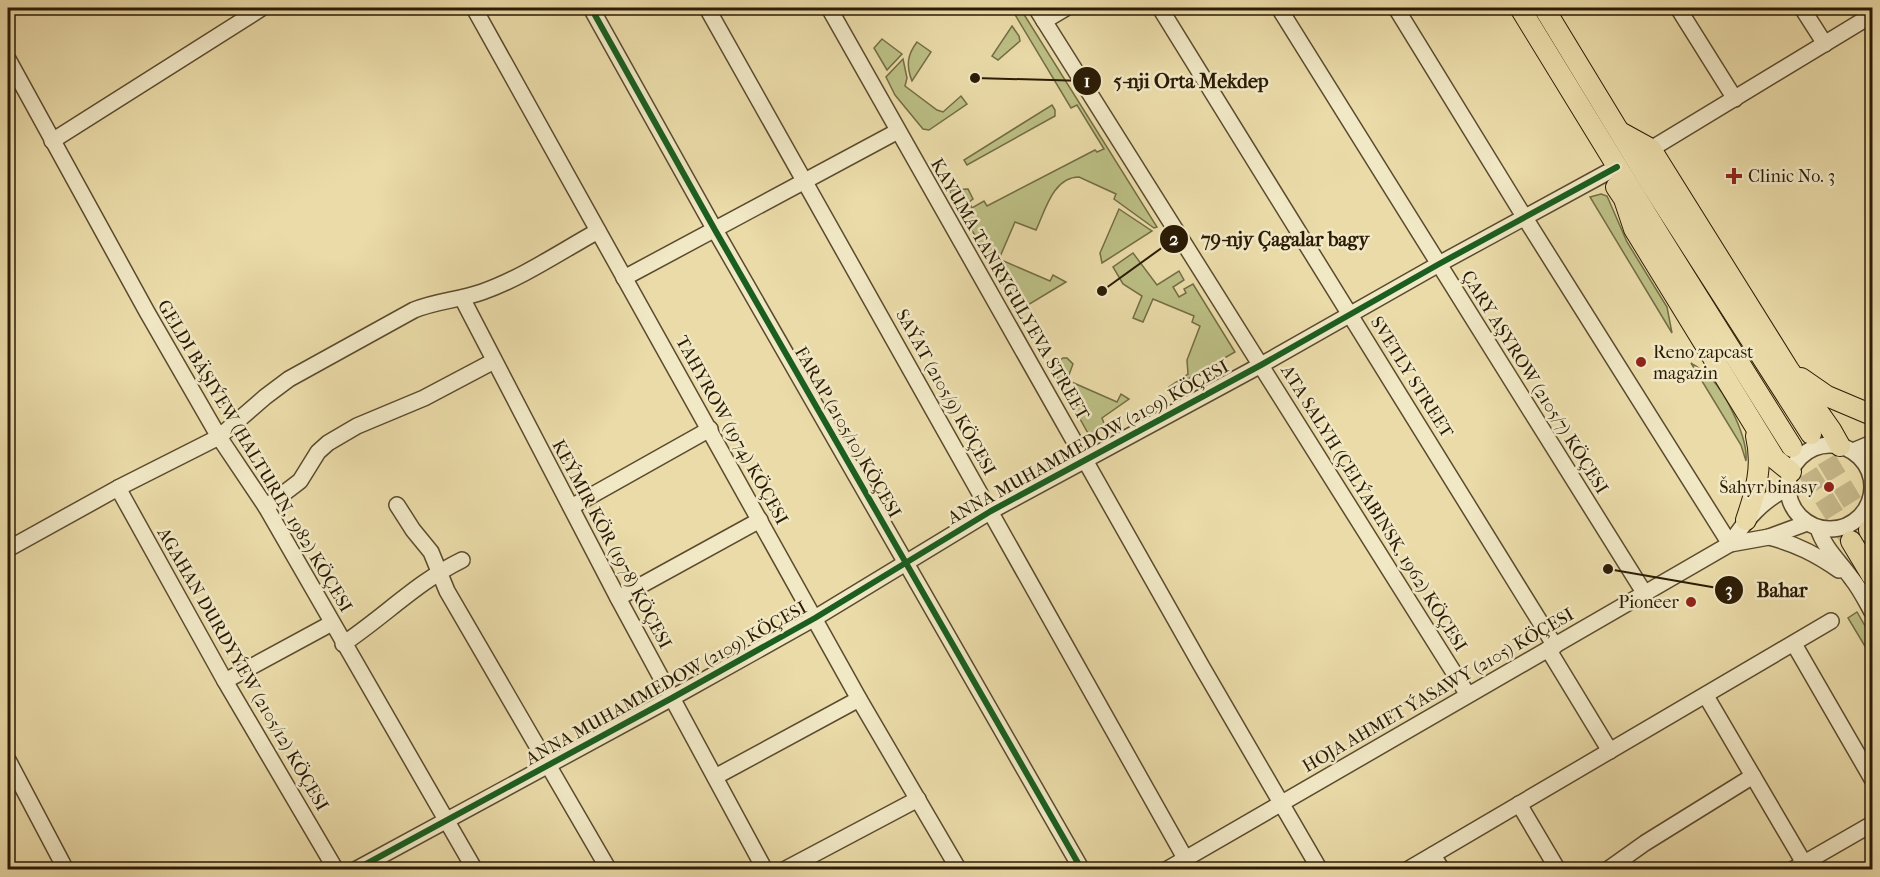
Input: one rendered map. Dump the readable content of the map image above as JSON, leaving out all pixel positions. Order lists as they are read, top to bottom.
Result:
{
  "streets": {
    "street": [
      "KAYUMA TANRYGULYEVA STREET",
      "SVETLY STREET",
      "ÇARY AŞYROW (2105/7) KÖÇESI",
      "SAÝAT (2105/9) KÖÇESI",
      "TAHYROW (1974) KÖÇESI",
      "FARAP (2105/10) KÖÇESI",
      "ANNA MUHAMMEDOW (2109) KÖÇESI",
      "GELDI BÄŞIÝEW (HALTURIN, 1982) KÖÇESI",
      "ATA SALYH (ÇELÝABINSK, 1962) KÖÇESI",
      "KEÝMIR KÖR (1978) KÖÇESI",
      "AGAHAN DURDYÝEW (2105/12) KÖÇESI",
      "HOJA AHMET ÝASAWY (2105) KÖÇESI"
    ]
  },
  "crossings": [
    ["KAYUMA TANRYGULYEVA STREET", "ANNA MUHAMMEDOW (2109) KÖÇESI"],
    ["KAYUMA TANRYGULYEVA STREET", "HOJA AHMET ÝASAWY (2105) KÖÇESI"],
    ["SVETLY STREET", "ANNA MUHAMMEDOW (2109) KÖÇESI"],
    ["SVETLY STREET", "HOJA AHMET ÝASAWY (2105) KÖÇESI"],
    ["ÇARY AŞYROW (2105/7) KÖÇESI", "ANNA MUHAMMEDOW (2109) KÖÇESI"],
    ["ÇARY AŞYROW (2105/7) KÖÇESI", "HOJA AHMET ÝASAWY (2105) KÖÇESI"],
    ["SAÝAT (2105/9) KÖÇESI", "ANNA MUHAMMEDOW (2109) KÖÇESI"],
    ["SAÝAT (2105/9) KÖÇESI", "HOJA AHMET ÝASAWY (2105) KÖÇESI"],
    ["TAHYROW (1974) KÖÇESI", "ANNA MUHAMMEDOW (2109) KÖÇESI"],
    ["FARAP (2105/10) KÖÇESI", "ANNA MUHAMMEDOW (2109) KÖÇESI"],
    ["ANNA MUHAMMEDOW (2109) KÖÇESI", "GELDI BÄŞIÝEW (HALTURIN, 1982) KÖÇESI"],
    ["ANNA MUHAMMEDOW (2109) KÖÇESI", "ATA SALYH (ÇELÝABINSK, 1962) KÖÇESI"],
    ["ANNA MUHAMMEDOW (2109) KÖÇESI", "KEÝMIR KÖR (1978) KÖÇESI"],
    ["ATA SALYH (ÇELÝABINSK, 1962) KÖÇESI", "HOJA AHMET ÝASAWY (2105) KÖÇESI"]
  ],
  "places": {
    "other": [
      "5-nji Orta Mekdep",
      "79-njy Çagalar bagy",
      "Reno zapcast magazin",
      "Šahyr binasy",
      "Bahar",
      "Pioneer"
    ],
    "health": ["Clinic No. 3"]
  }
}
